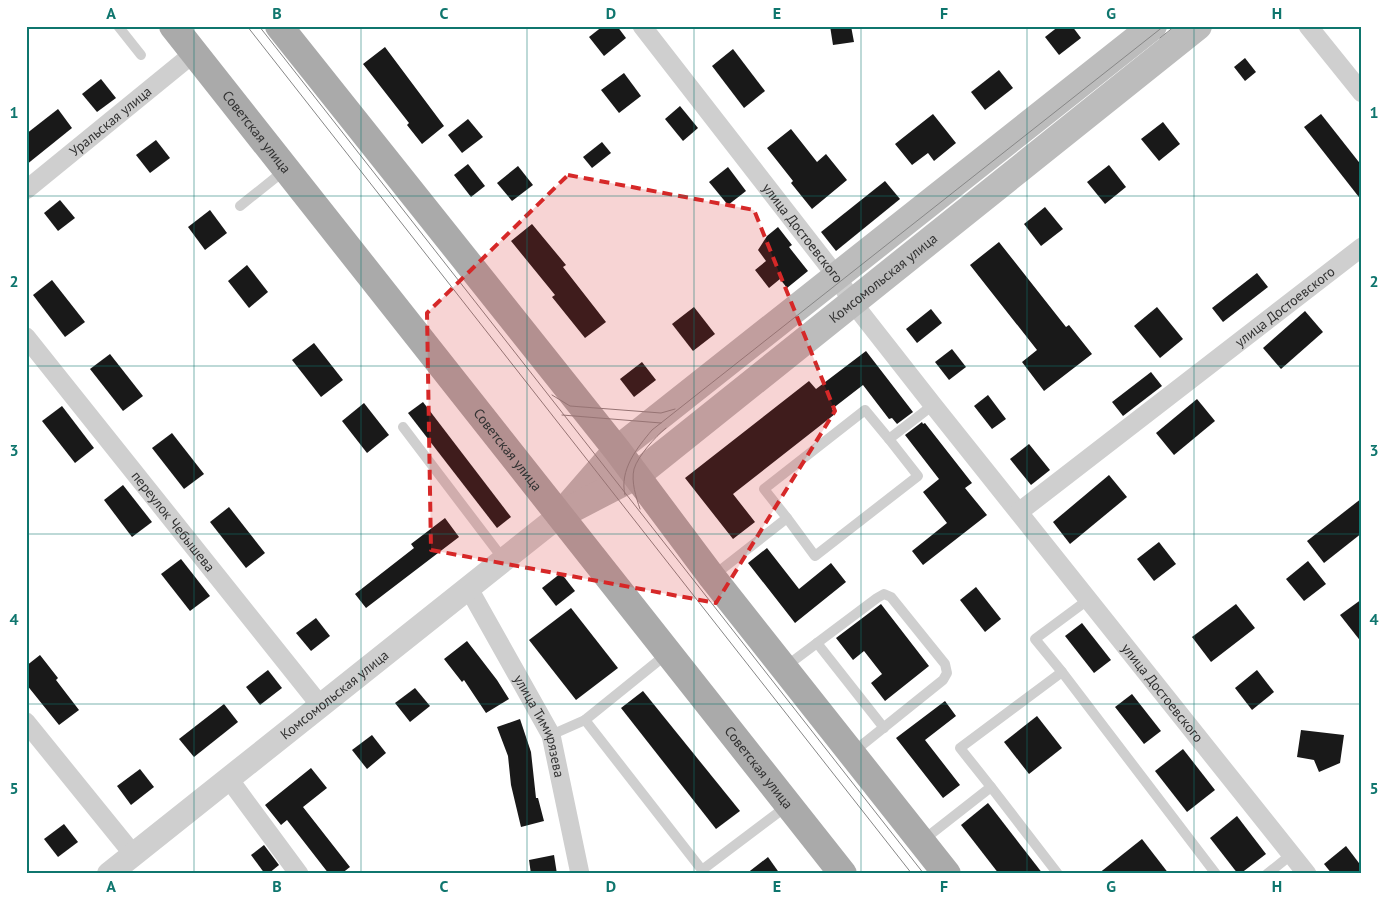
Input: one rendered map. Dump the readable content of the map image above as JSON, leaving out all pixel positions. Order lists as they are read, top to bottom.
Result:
{
  "streets": {
    "main road": ["Советская улица", "Комсомольская улица"],
    "street": [
      "Уральская улица",
      "улица Достоевского",
      "переулок Чебышева",
      "улица Тимирязева"
    ]
  },
  "crossings": [
    ["Уральская улица", "Советская улица"],
    ["Советская улица", "Комсомольская улица"],
    ["улица Достоевского", "Комсомольская улица"],
    ["Комсомольская улица", "переулок Чебышева"],
    ["Комсомольская улица", "улица Тимирязева"]
  ],
  "grid": {
    "columns": [
      "A",
      "B",
      "C",
      "D",
      "E",
      "F",
      "G",
      "H"
    ],
    "rows": [
      "1",
      "2",
      "3",
      "4",
      "5"
    ]
  }
}
